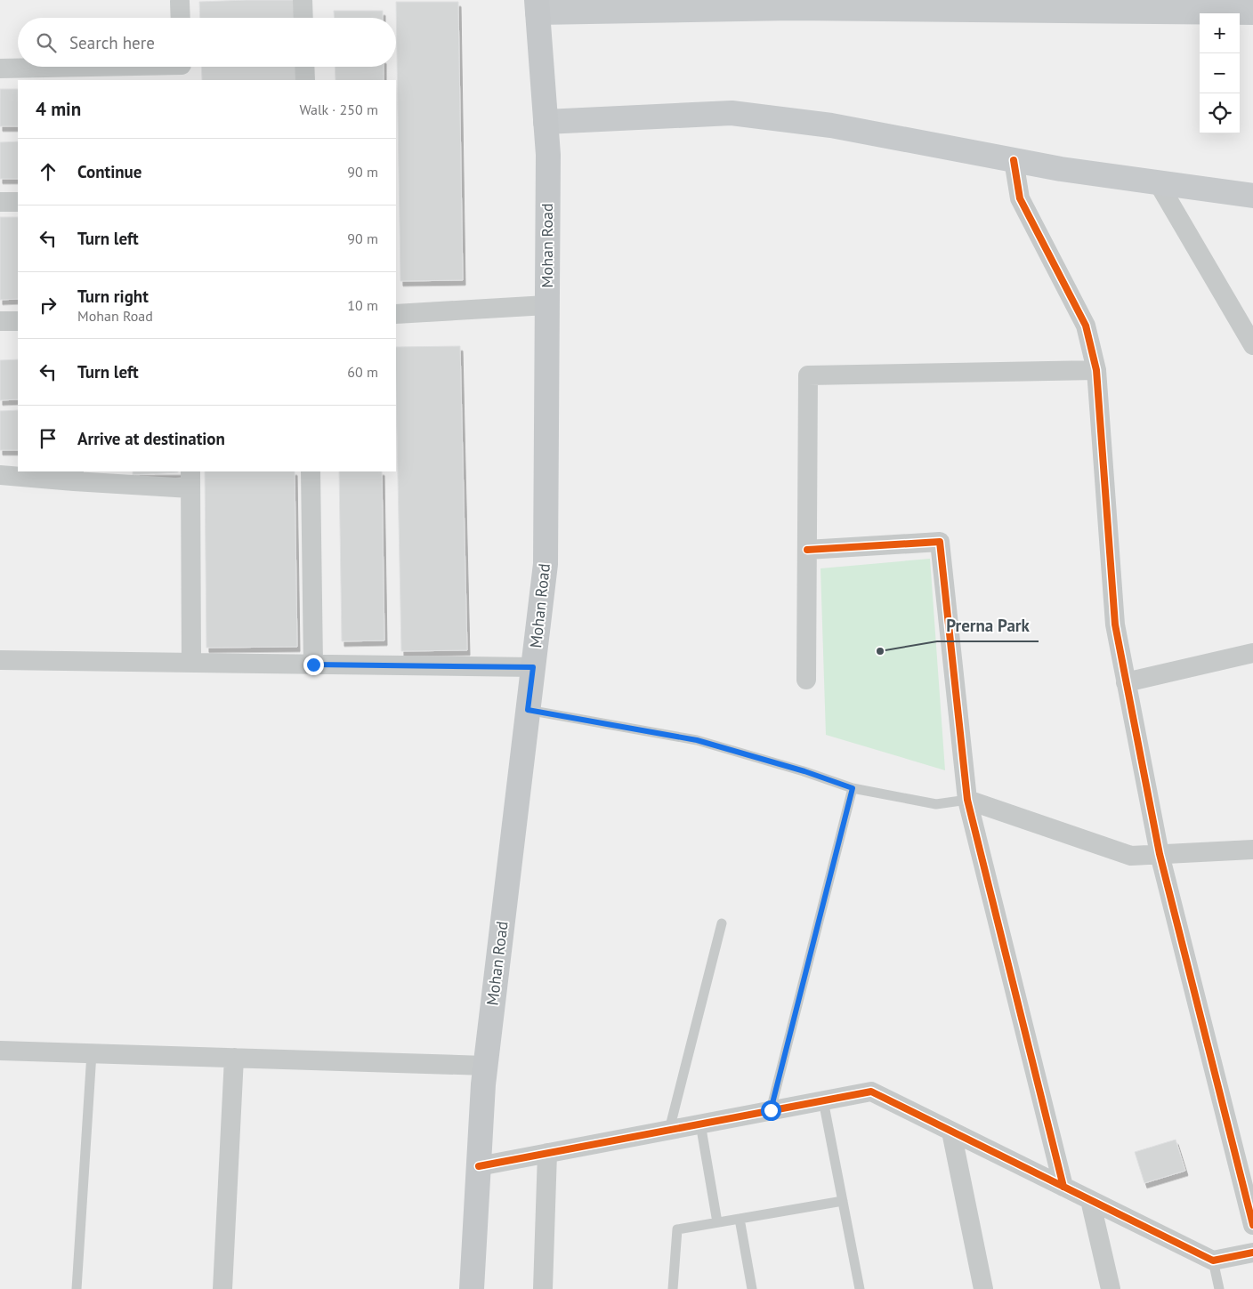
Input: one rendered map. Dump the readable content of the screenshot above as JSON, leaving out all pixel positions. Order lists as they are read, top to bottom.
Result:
{
  "streets": {
    "main road": ["Mohan Road"]
  },
  "places": ["Prerna Park"],
  "page": {
    "map_buttons": ["+", "−"],
    "search": "Search here",
    "heading": ["4 min", "Walk · 250 m"],
    "list": [
      ["Continue", "90 m"],
      ["Turn left", "90 m"],
      ["Turn right", "Mohan Road", "10 m"],
      ["Turn left", "60 m"],
      "Arrive at destination"
    ]
  }
}
